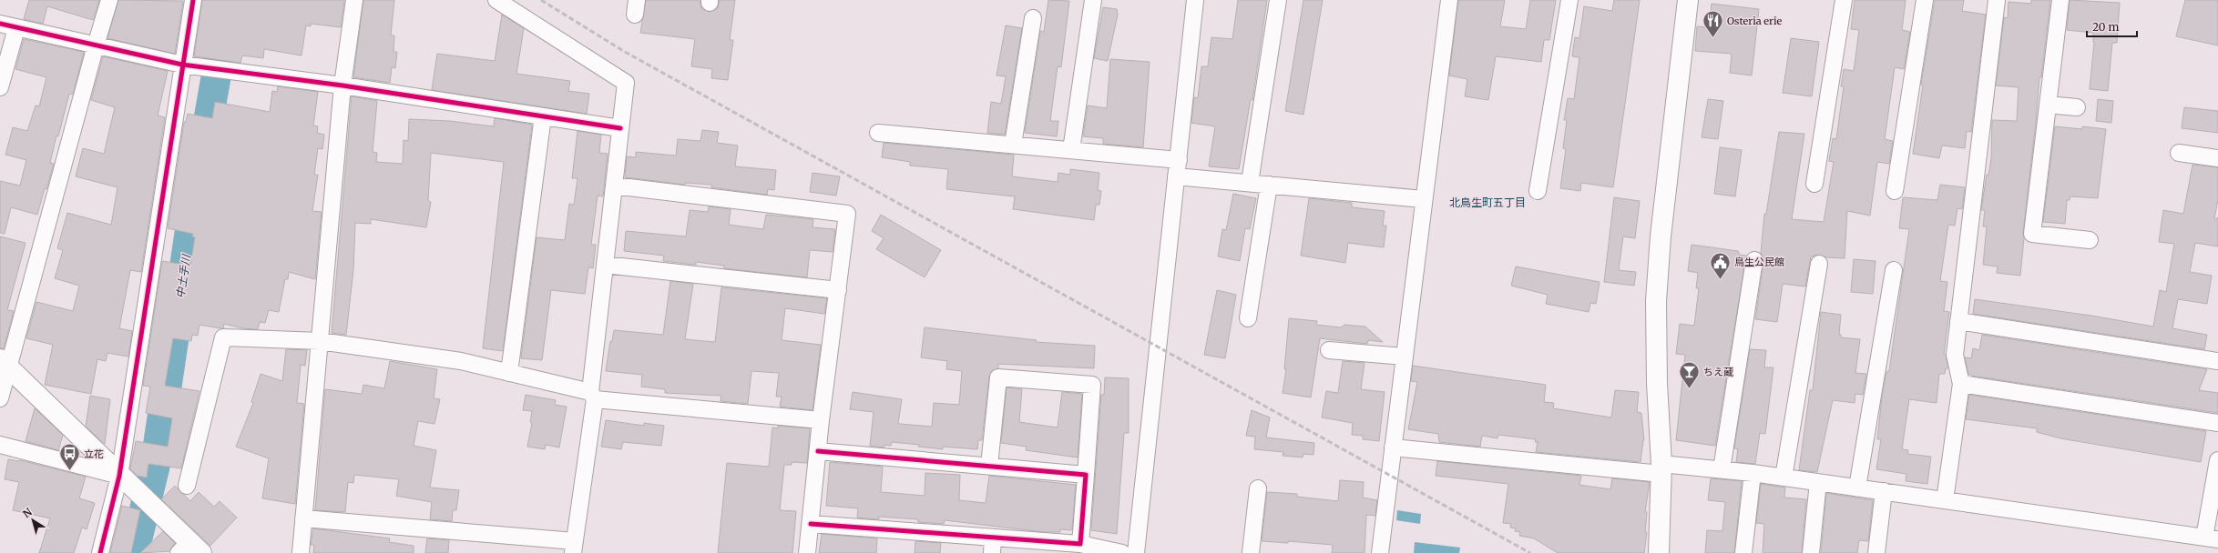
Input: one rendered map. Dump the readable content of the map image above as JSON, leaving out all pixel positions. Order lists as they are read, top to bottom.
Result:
{
  "districts": ["北鳥生町五丁目"],
  "water": ["中土手川"],
  "places": {
    "restaurant": ["Osteria erie"],
    "public building": ["鳥生公民館"],
    "bar": ["ちえ蔵"],
    "bus stop": ["立花"]
  },
  "scale_bar": "20 m",
  "north": "top left"
}
